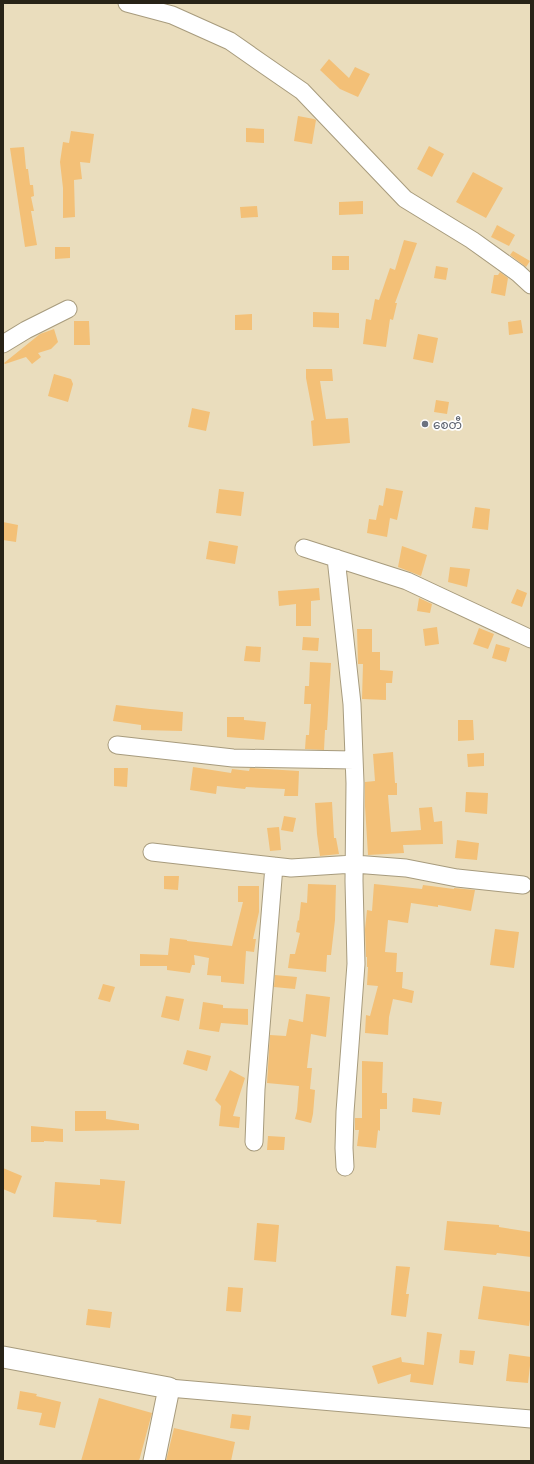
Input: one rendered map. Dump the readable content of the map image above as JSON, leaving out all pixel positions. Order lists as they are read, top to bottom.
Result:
{
  "places": ["စေတီ"]
}
